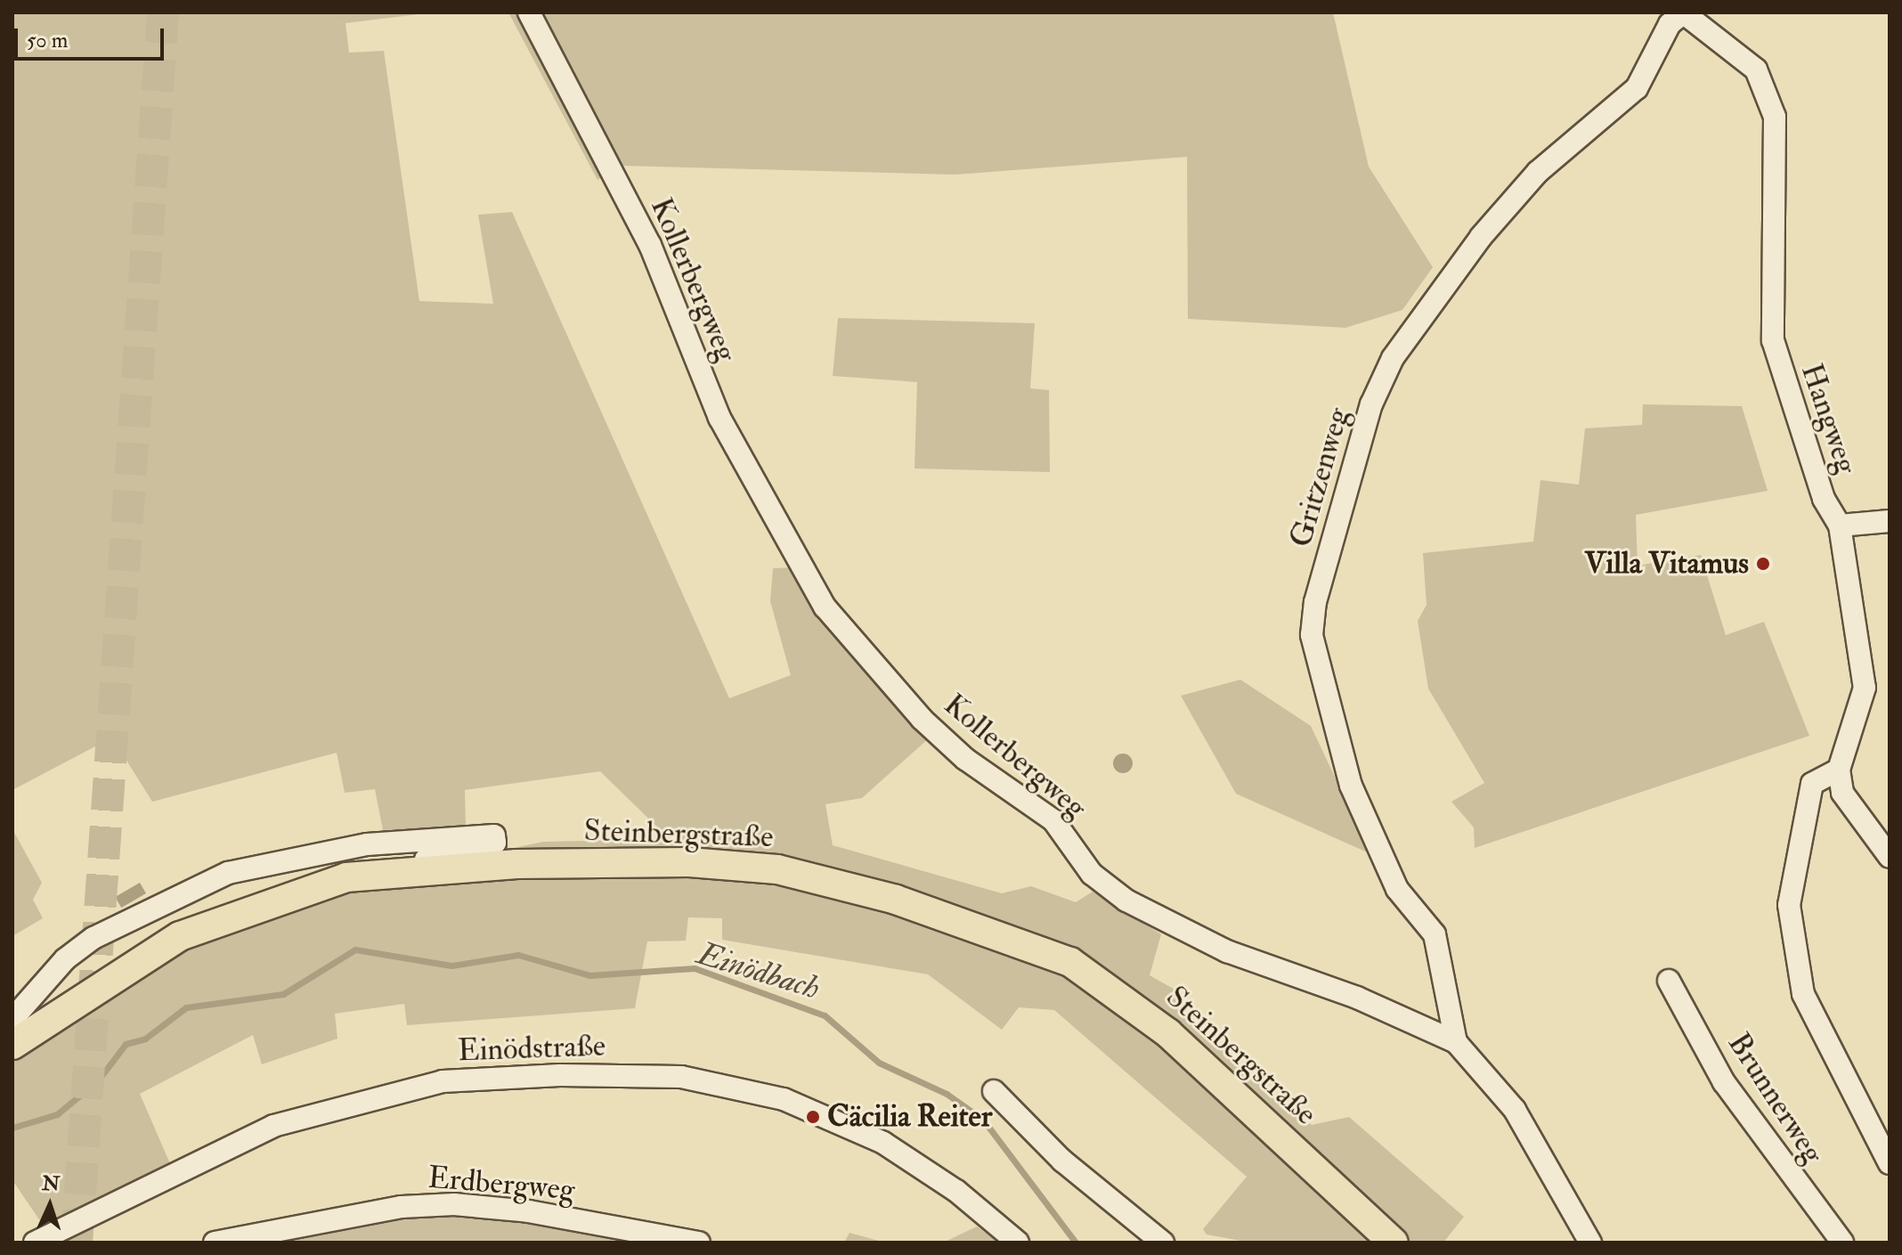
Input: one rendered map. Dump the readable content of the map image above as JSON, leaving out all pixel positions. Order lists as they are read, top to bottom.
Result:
{
  "streets": {
    "main road": ["Steinbergstraße"],
    "street": [
      "Kollerbergweg",
      "Hangweg",
      "Gritzenweg",
      "Einödstraße",
      "Brunnerweg",
      "Erdbergweg"
    ]
  },
  "crossings": [
    ["Kollerbergweg", "Gritzenweg"],
    ["Hangweg", "Gritzenweg"],
    ["Hangweg", "Brunnerweg"]
  ],
  "water": ["Einödbach"],
  "places": ["Villa Vitamus", "Cäcilia Reiter"],
  "scale_bar": "50 m",
  "north": "top"
}
